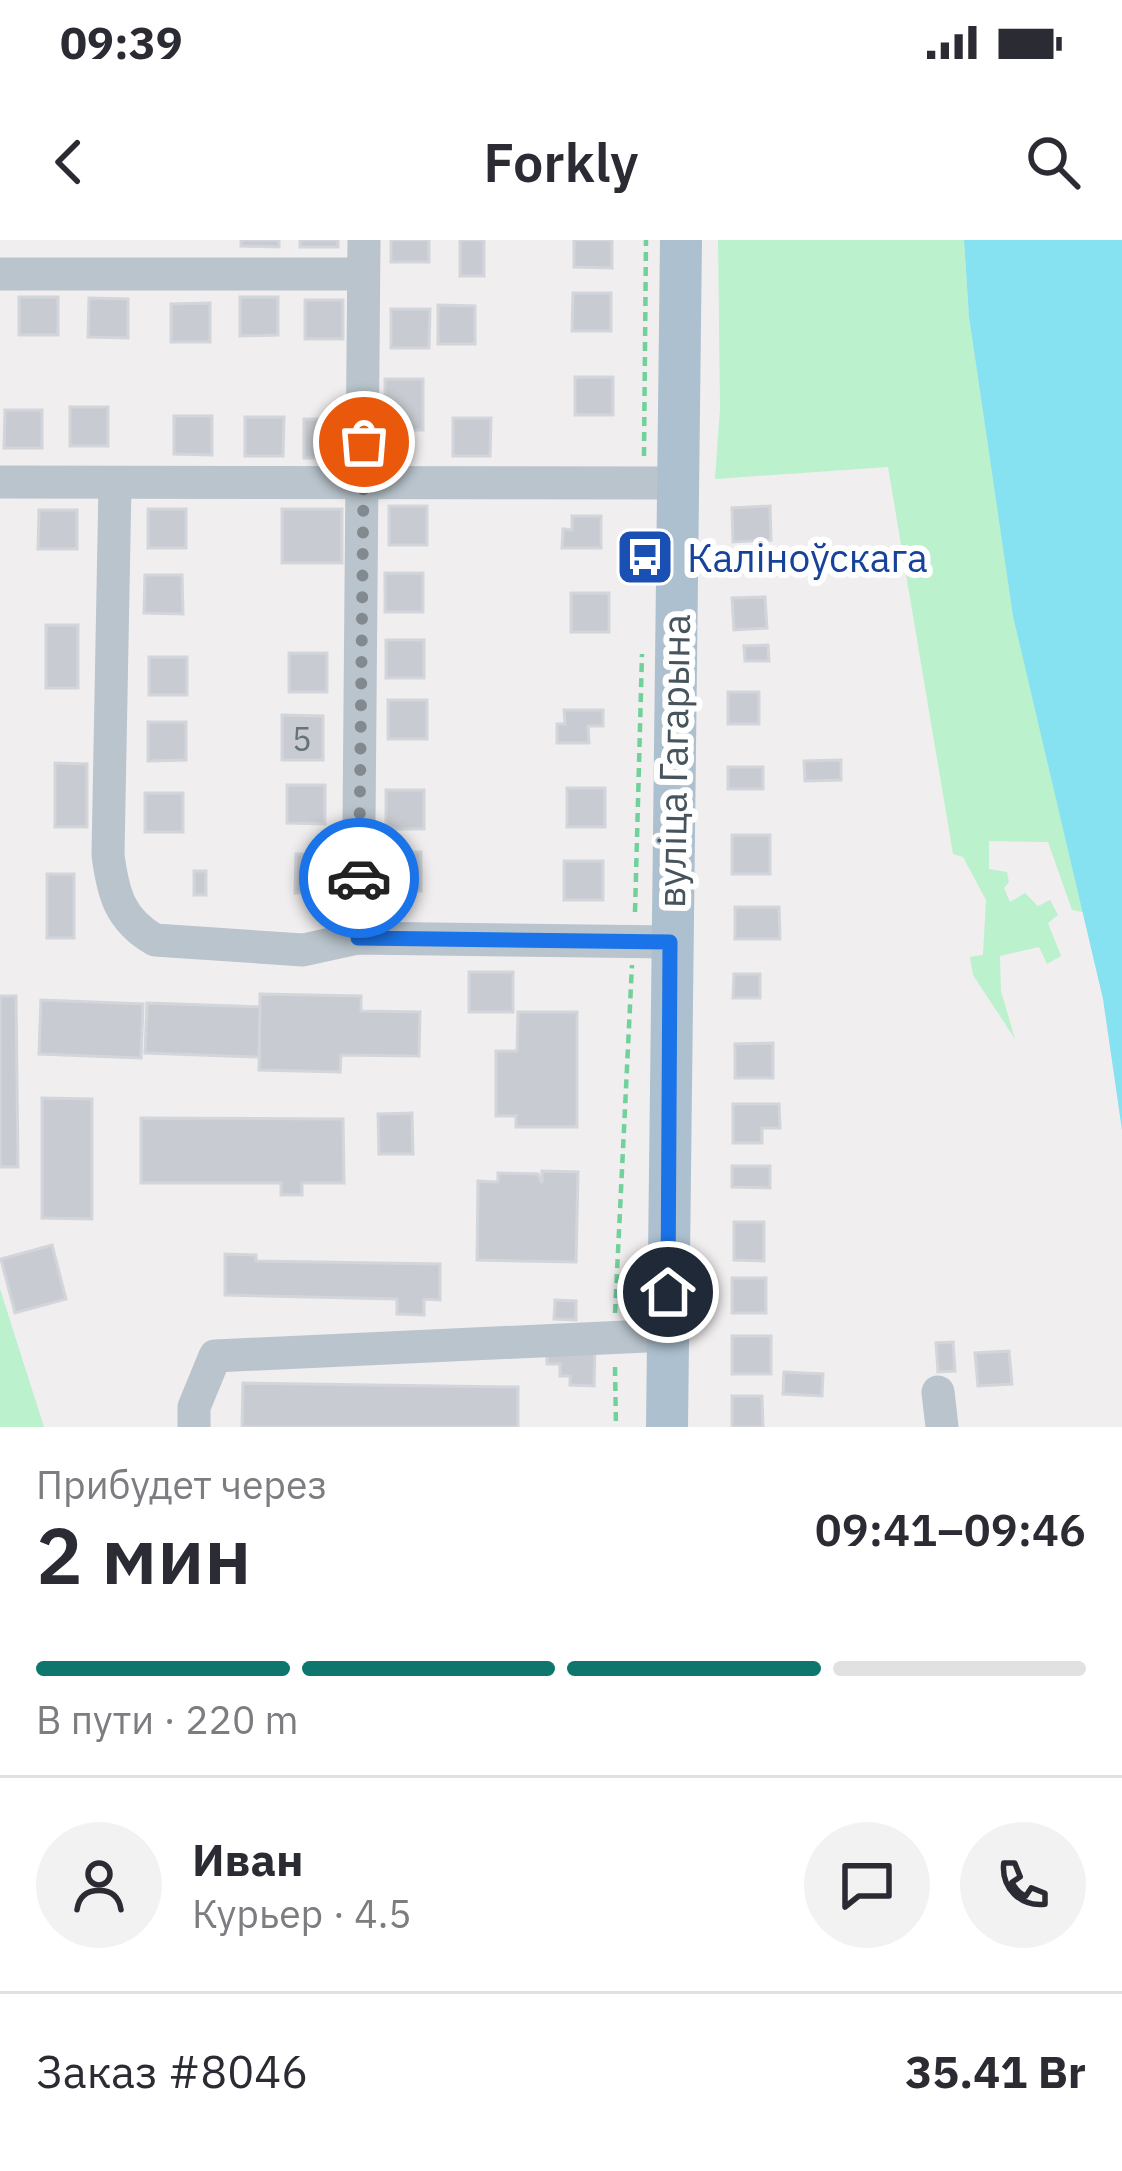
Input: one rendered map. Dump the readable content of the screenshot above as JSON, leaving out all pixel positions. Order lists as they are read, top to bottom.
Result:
{
  "streets": {
    "main road": ["вуліца Гагарына"]
  },
  "places": {
    "bus stop": ["Каліноўскага"]
  },
  "house_numbers": ["5"],
  "page": {
    "status": "09:39",
    "header": "Forkly",
    "heading": ["2 мин", "Прибудет через", "09:41–09:46"],
    "panel": [
      "Иван",
      "Курьер · 4.5",
      "Заказ #8046",
      "35.41 Br"
    ],
    "bar": "В пути · 220 m"
  }
}
